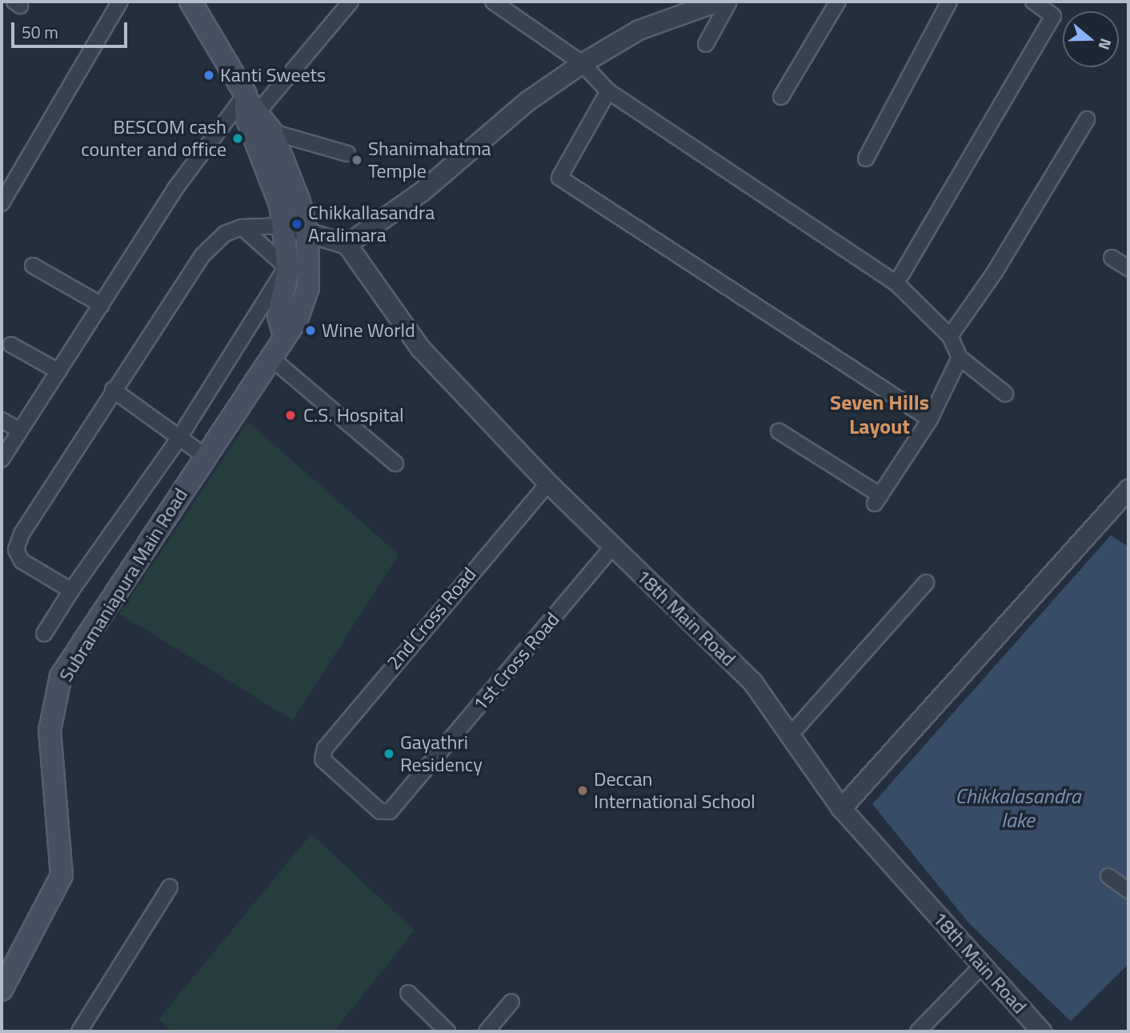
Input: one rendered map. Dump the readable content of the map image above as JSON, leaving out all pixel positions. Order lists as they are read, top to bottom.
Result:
{
  "streets": {
    "main road": ["Subramaniapura Main Road"],
    "street": ["18th Main Road", "2nd Cross Road", "1st Cross Road"]
  },
  "crossings": [
    ["18th Main Road", "2nd Cross Road"],
    ["18th Main Road", "1st Cross Road"],
    ["2nd Cross Road", "1st Cross Road"]
  ],
  "districts": ["Seven Hills Layout"],
  "water": ["Chikkalasandra lake"],
  "places": [
    "Kanti Sweets",
    "BESCOM cash counter and office",
    "Shanimahatma Temple",
    "Chikkallasandra Aralimara",
    "Wine World",
    "C.S. Hospital",
    "Gayathri Residency",
    "Deccan International School"
  ],
  "scale_bar": "50 m",
  "north": "right"
}
